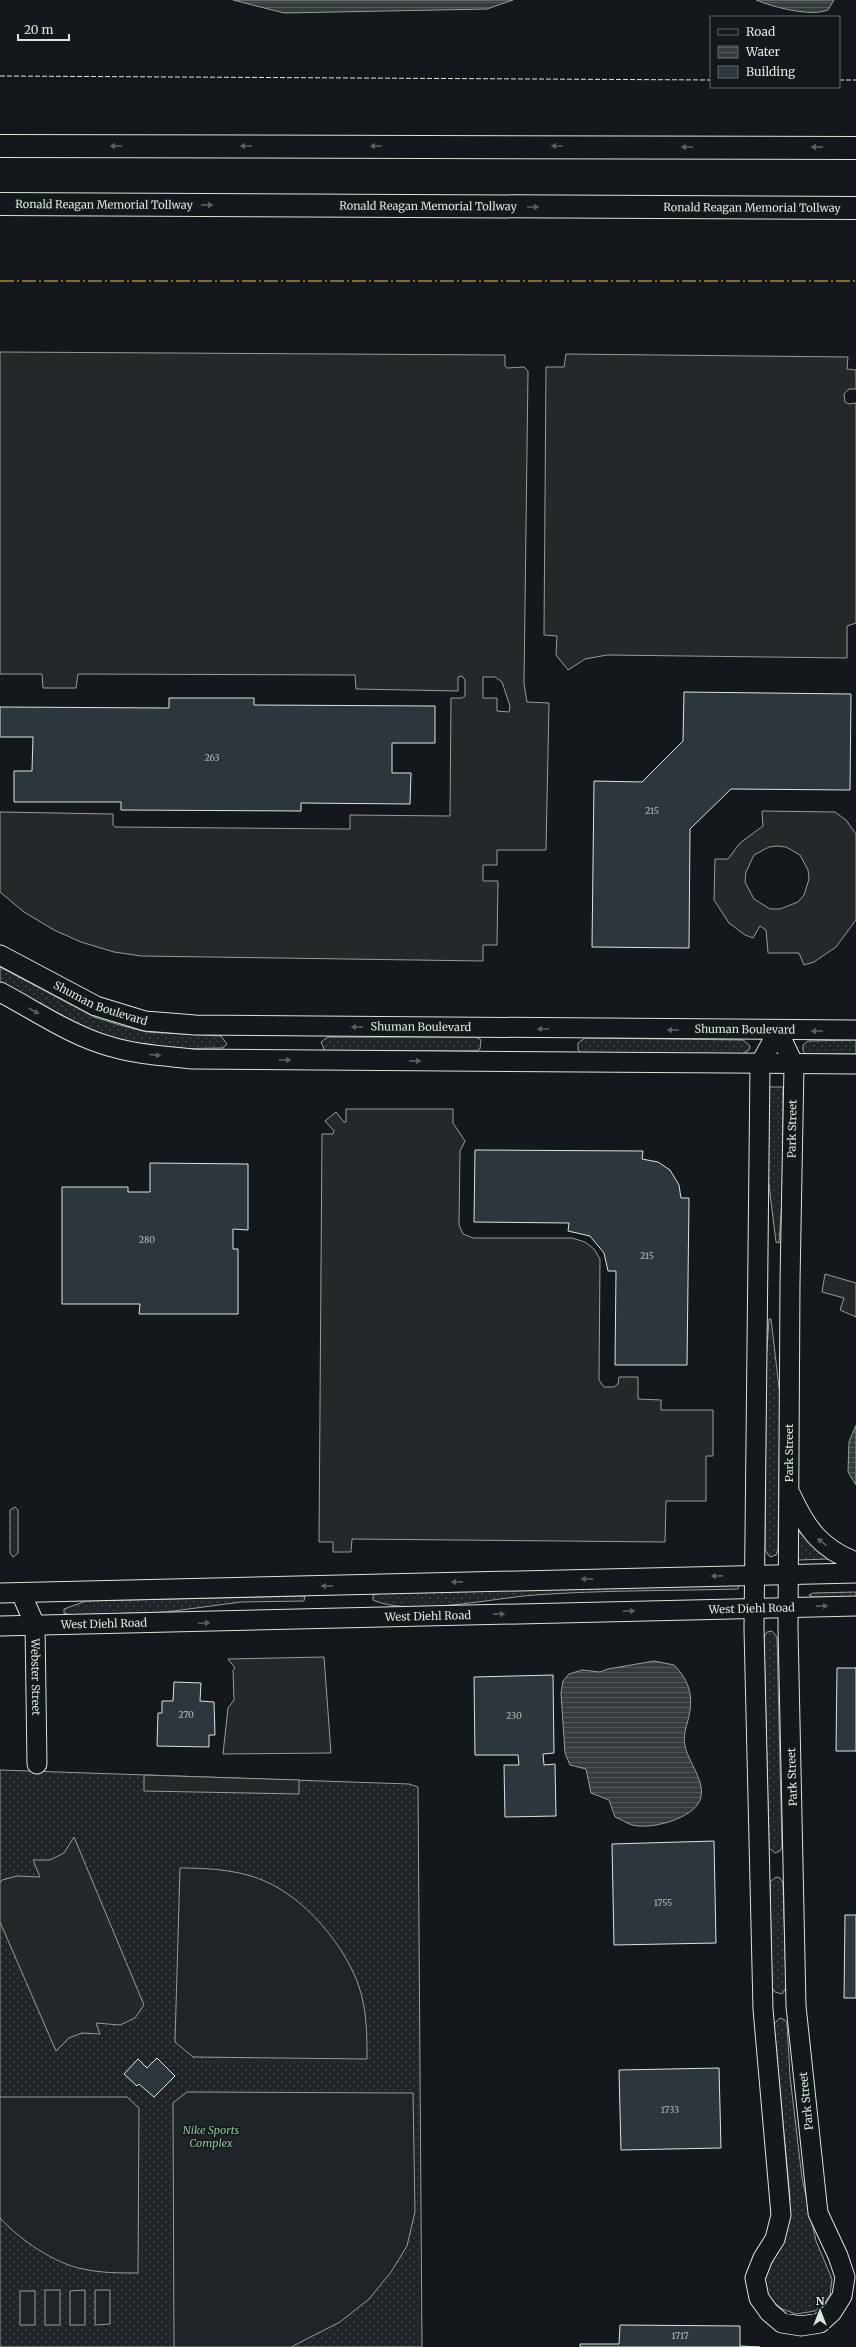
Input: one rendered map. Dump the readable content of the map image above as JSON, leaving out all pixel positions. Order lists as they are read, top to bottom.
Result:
{
  "streets": {
    "highway": ["Ronald Reagan Memorial Tollway"],
    "street": [
      "Shuman Boulevard",
      "Park Street",
      "West Diehl Road",
      "Webster Street"
    ]
  },
  "crossings": [
    ["Shuman Boulevard", "Park Street"],
    ["Park Street", "West Diehl Road"],
    ["West Diehl Road", "Webster Street"]
  ],
  "parks": ["Nike Sports Complex"],
  "house_numbers": [
    "263",
    "215",
    "280",
    "215",
    "270",
    "230",
    "1755",
    "1733",
    "1717"
  ],
  "legend": ["Road", "Water", "Building"],
  "scale_bar": "20 m",
  "north": "top"
}
